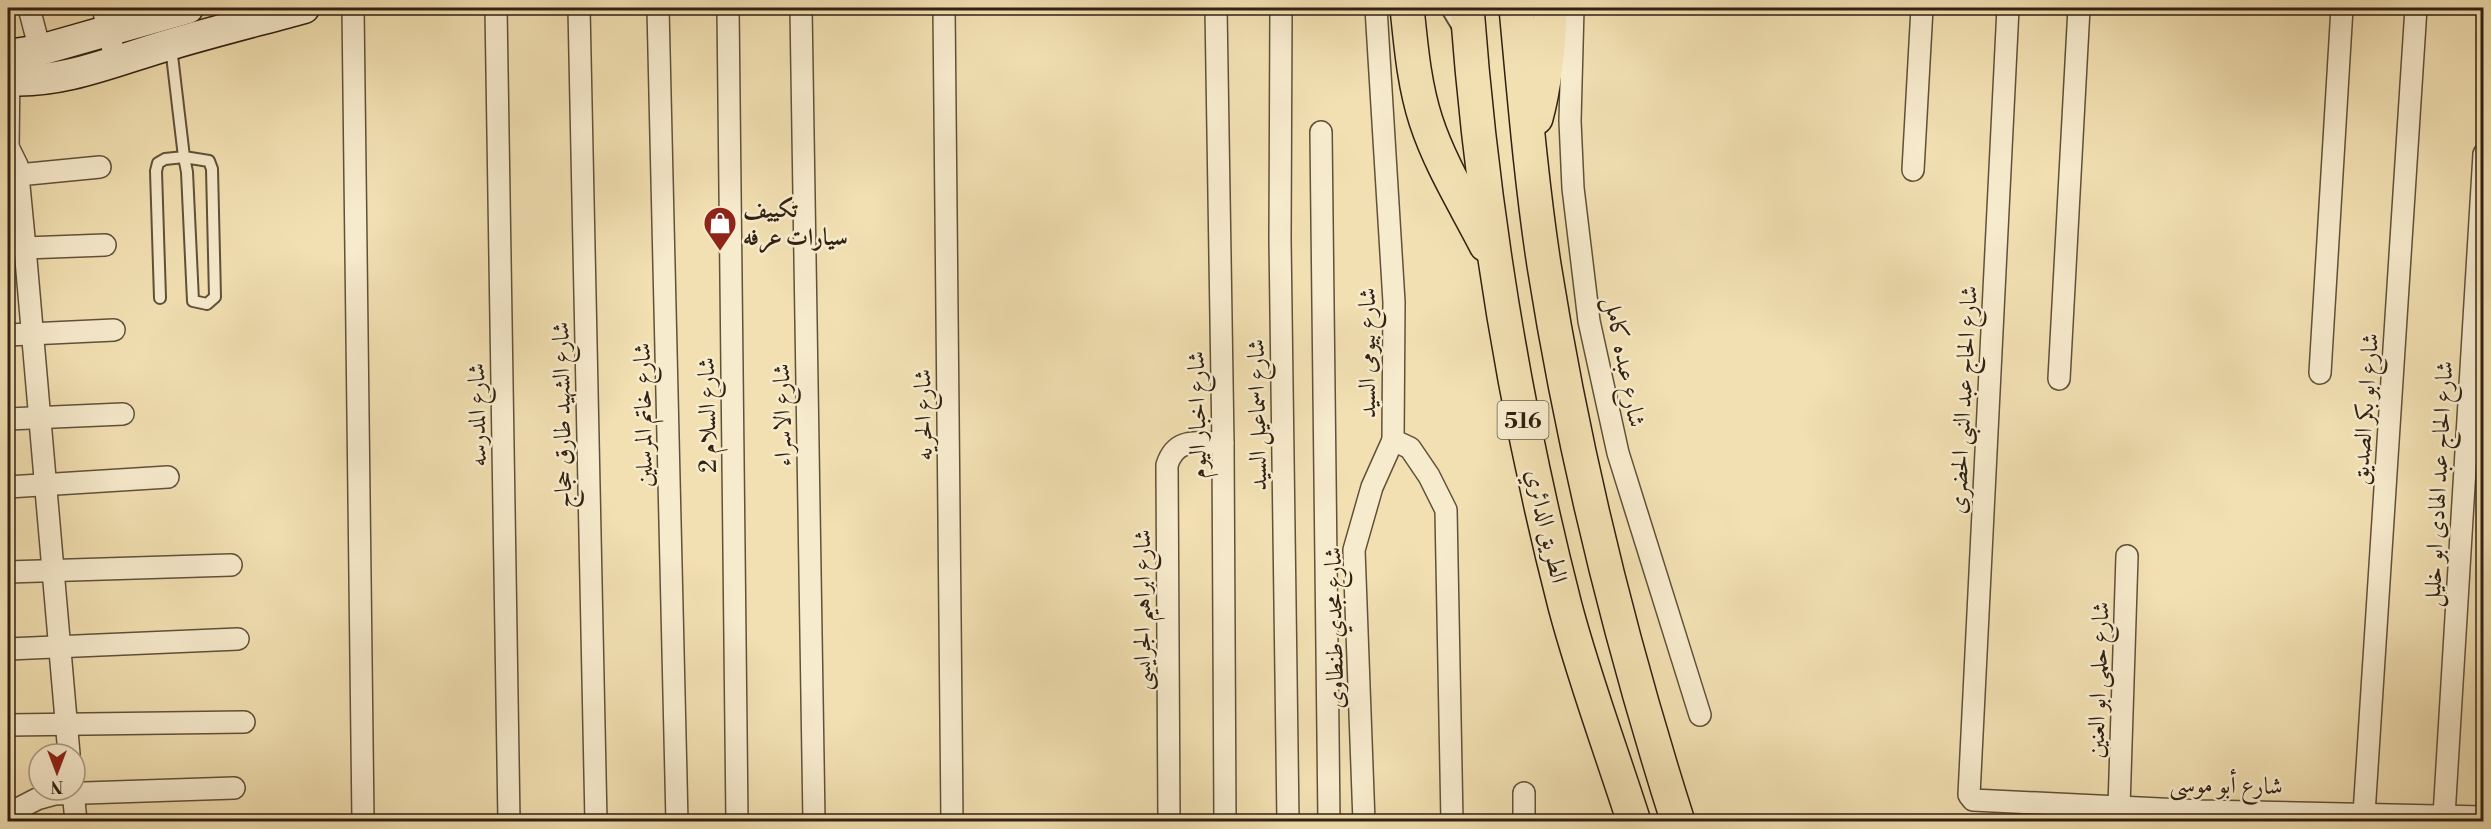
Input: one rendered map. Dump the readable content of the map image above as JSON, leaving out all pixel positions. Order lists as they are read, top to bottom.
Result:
{
  "streets": {
    "highway": ["516", "الطريق الدائري"],
    "street": [
      "شارع بيومى السيد",
      "شارع عبده كامل",
      "شارع الحاج عبد النبى الحضرى",
      "شارع ابو بكر الصديق",
      "شارع المدرسه",
      "شارع الشهيد طارق حجاج",
      "شارع خاتم المرسلين",
      "شارع السلام 2",
      "شارع الاسراء",
      "شارع الحريه",
      "شارع اخبار اليوم",
      "شارع اسماعيل السيد",
      "شارع الحاج عبد الهادى ابو خليل",
      "شارع ابراهيم الجرايسى",
      "شارع مجدي طنطاوى",
      "شارع حلمى ابو العنين",
      "شارع أبو موسى"
    ]
  },
  "crossings": [
    ["شارع بيومى السيد", "شارع مجدي طنطاوى"],
    ["شارع الحاج عبد النبى الحضرى", "شارع أبو موسى"],
    ["شارع ابو بكر الصديق", "شارع أبو موسى"],
    ["شارع اخبار اليوم", "شارع ابراهيم الجرايسى"],
    ["شارع الحاج عبد الهادى ابو خليل", "شارع أبو موسى"],
    ["شارع حلمى ابو العنين", "شارع أبو موسى"]
  ],
  "places": {
    "shop": ["تكييف سيارات عرفه"]
  },
  "north": "bottom"
}
